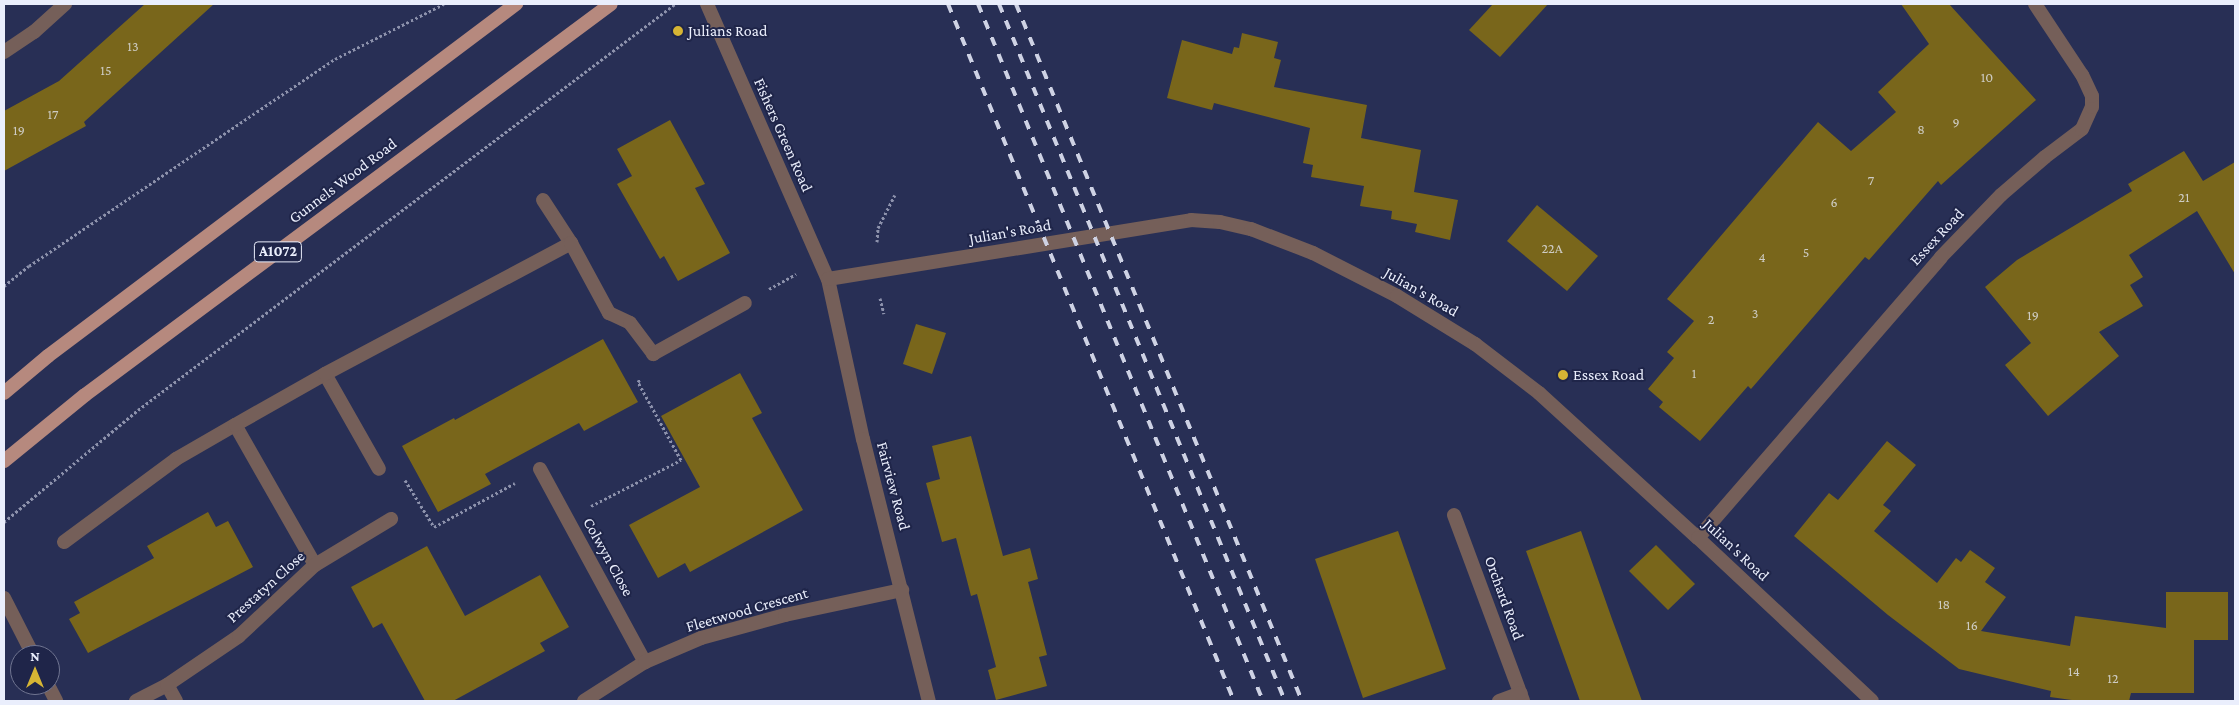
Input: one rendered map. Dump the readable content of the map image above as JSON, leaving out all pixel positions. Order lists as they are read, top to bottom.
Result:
{
  "streets": {
    "main road": ["Gunnels Wood Road", "A1072"],
    "street": [
      "Fishers Green Road",
      "Julian's Road",
      "Essex Road",
      "Fairview Road",
      "Colwyn Close",
      "Prestatyn Close",
      "Orchard Road",
      "Fleetwood Crescent"
    ]
  },
  "crossings": [
    ["Fishers Green Road", "Julian's Road"],
    ["Fishers Green Road", "Fairview Road"],
    ["Julian's Road", "Essex Road"],
    ["Julian's Road", "Fairview Road"],
    ["Fairview Road", "Fleetwood Crescent"],
    ["Colwyn Close", "Fleetwood Crescent"]
  ],
  "places": ["Julians Road", "Essex Road"],
  "house_numbers": [
    "13",
    "15",
    "10",
    "17",
    "9",
    "8",
    "19",
    "7",
    "21",
    "6",
    "22A",
    "5",
    "4",
    "3",
    "19",
    "2",
    "1",
    "18",
    "16",
    "14",
    "12"
  ],
  "north": "top"
}
